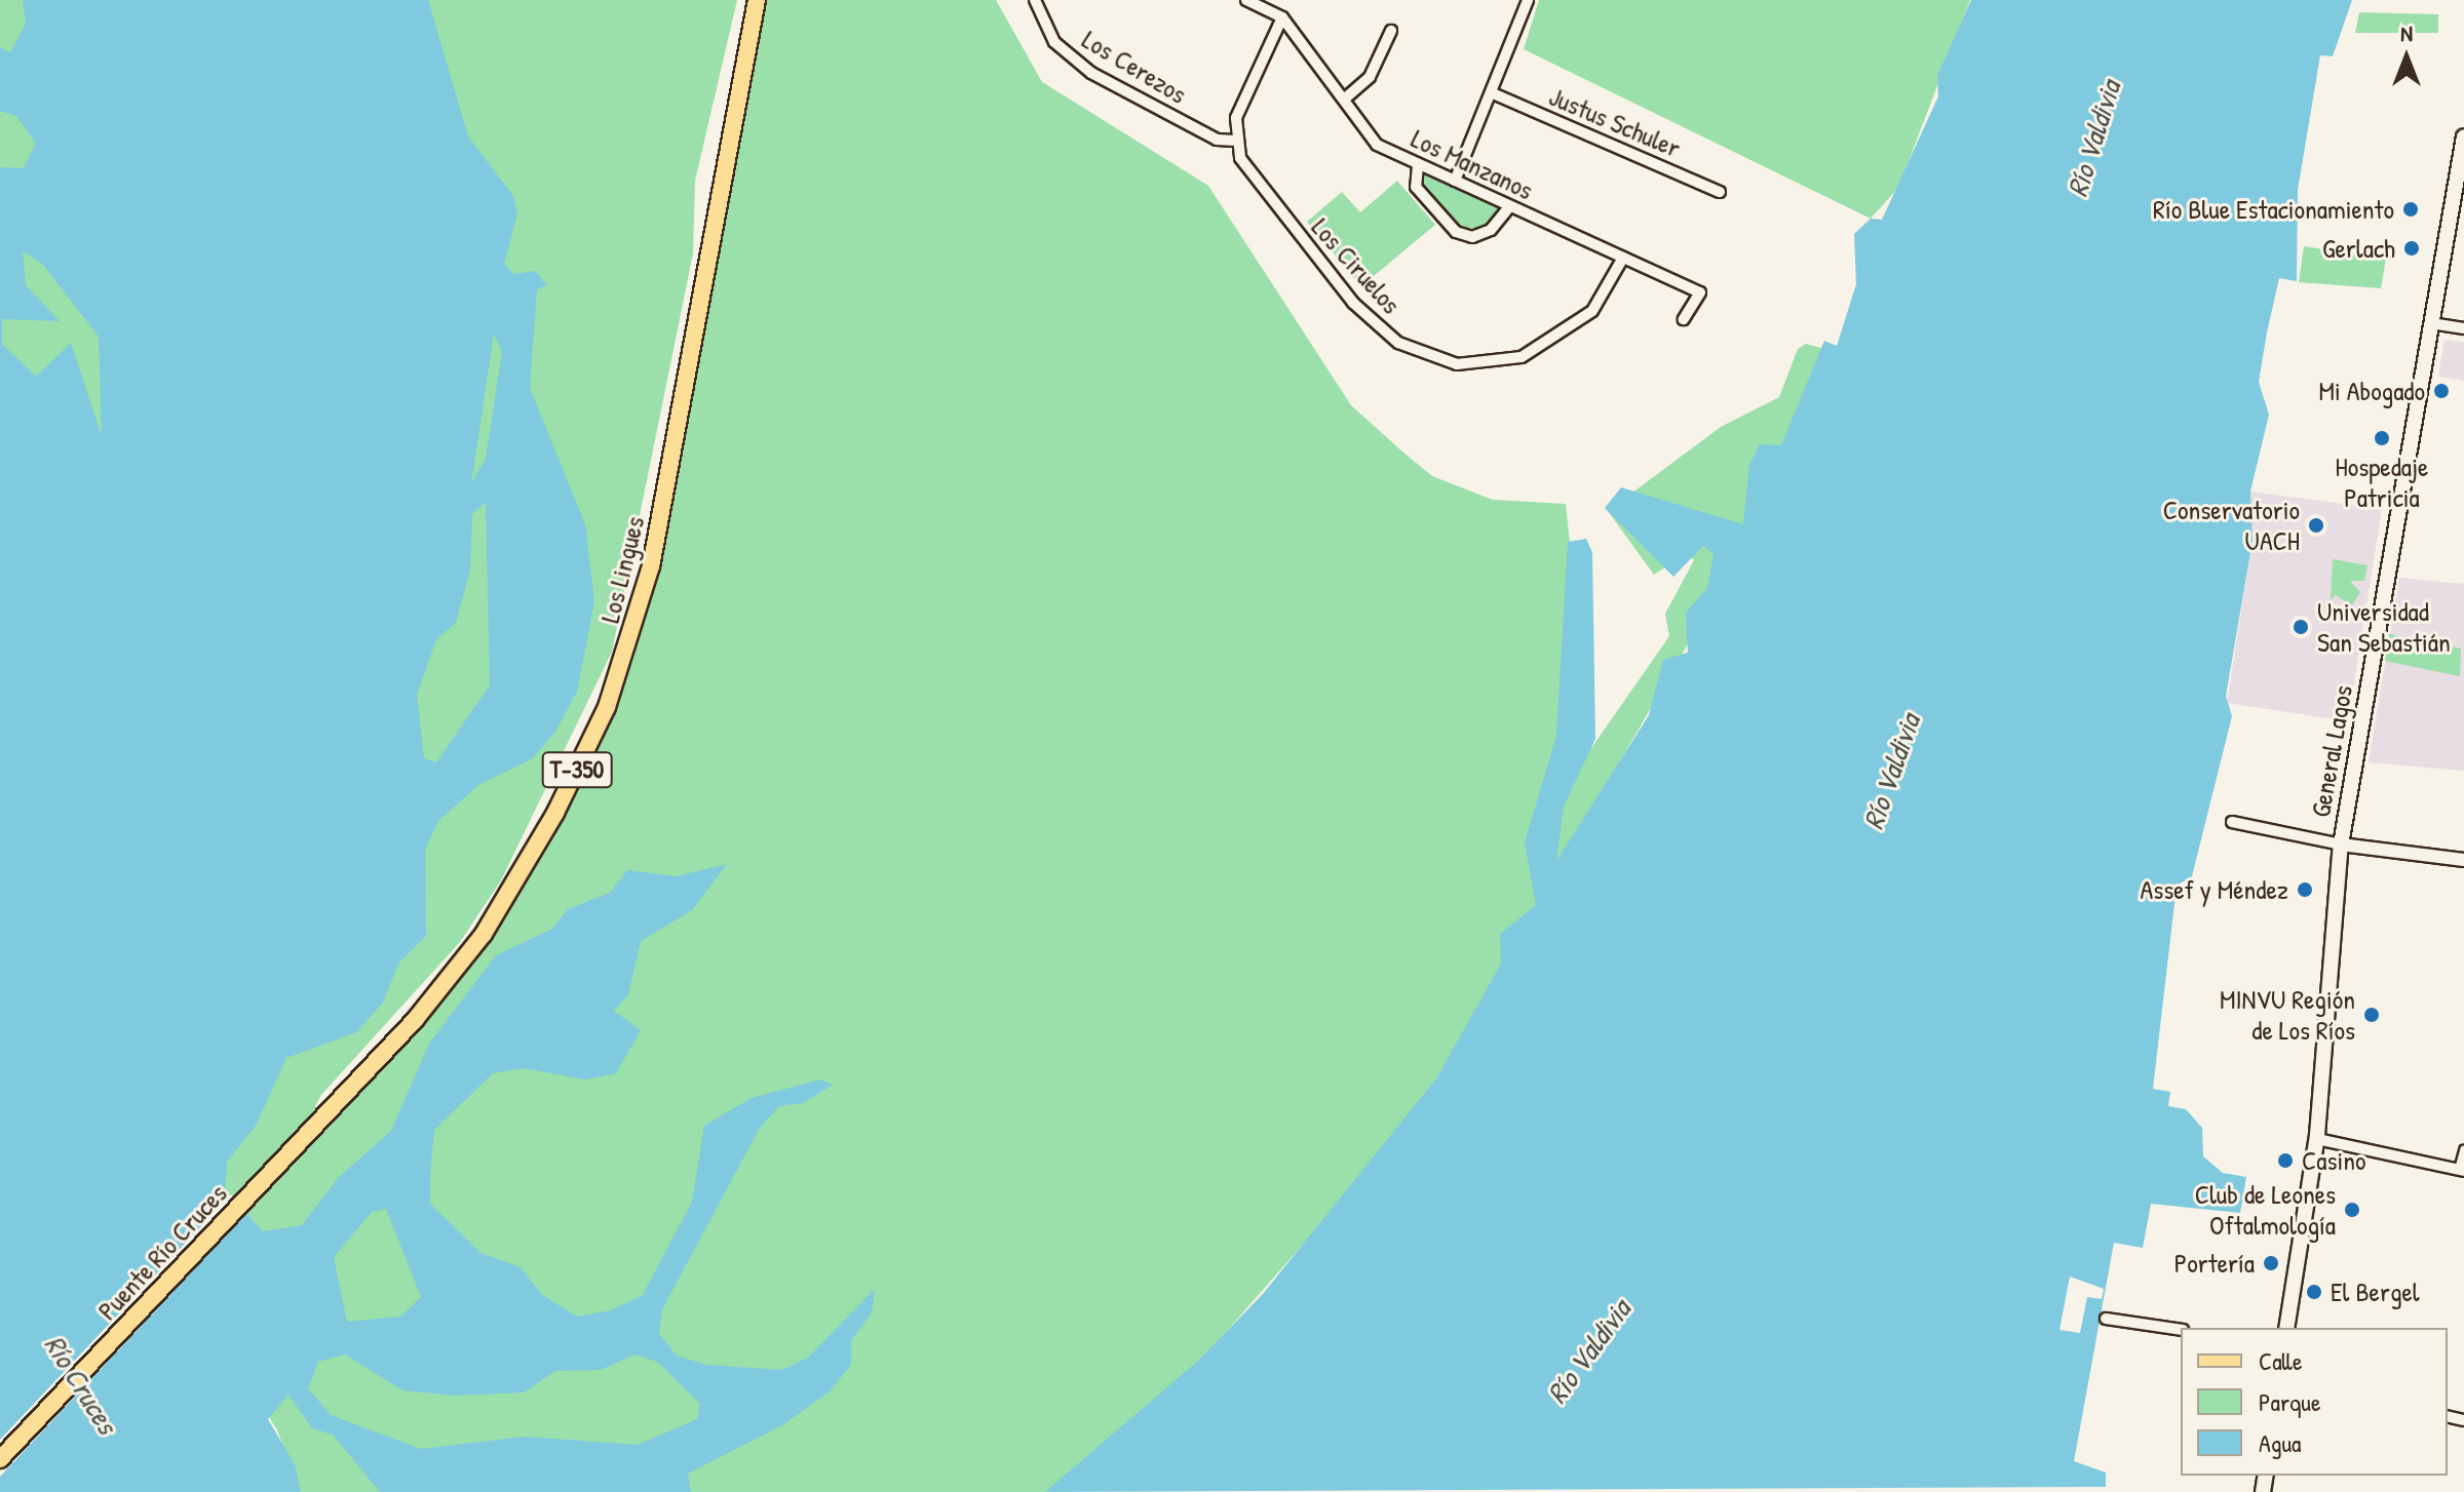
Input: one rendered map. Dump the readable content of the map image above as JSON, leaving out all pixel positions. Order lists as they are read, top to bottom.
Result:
{
  "streets": {
    "main road": [
      "Los Lingues",
      "General Lagos",
      "T-350",
      "Puente Río Cruces"
    ],
    "street": [
      "Los Cerezos",
      "Justus Schuler",
      "Los Manzanos",
      "Los Ciruelos"
    ]
  },
  "crossings": [
    ["Los Cerezos", "Los Ciruelos"],
    ["Los Manzanos", "Los Ciruelos"],
    ["Los Lingues", "Puente Río Cruces"]
  ],
  "water": ["Río Valdivia", "Río Cruces"],
  "places": [
    "Río Blue Estacionamiento",
    "Gerlach",
    "Mi Abogado",
    "Hospedaje Patricia",
    "Conservatorio UACH",
    "Universidad San Sebastián",
    "Assef y Méndez",
    "MINVU Región de Los Ríos",
    "Casino",
    "Club de Leones Oftalmología",
    "Portería",
    "El Bergel"
  ],
  "legend": ["Calle", "Parque", "Agua"],
  "north": "top"
}
